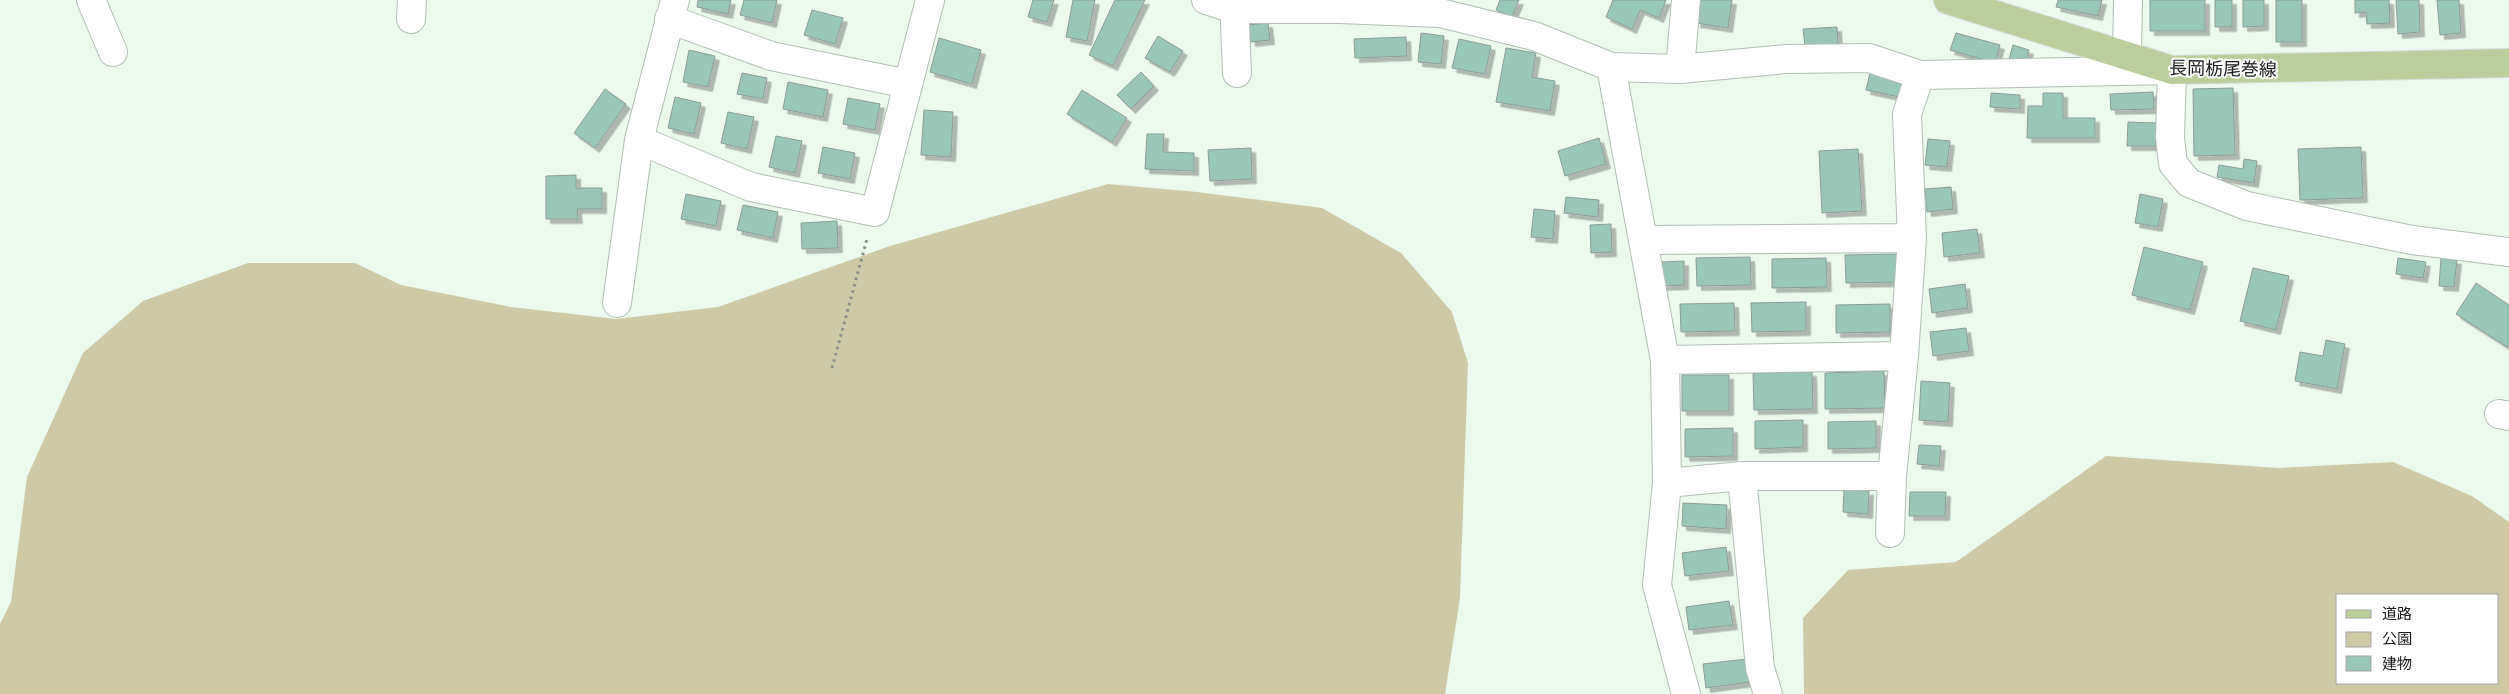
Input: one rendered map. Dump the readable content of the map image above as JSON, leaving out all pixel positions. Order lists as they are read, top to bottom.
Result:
{
  "streets": {
    "main road": ["長岡栃尾巻線"]
  },
  "legend": ["道路", "公園", "建物"]
}
